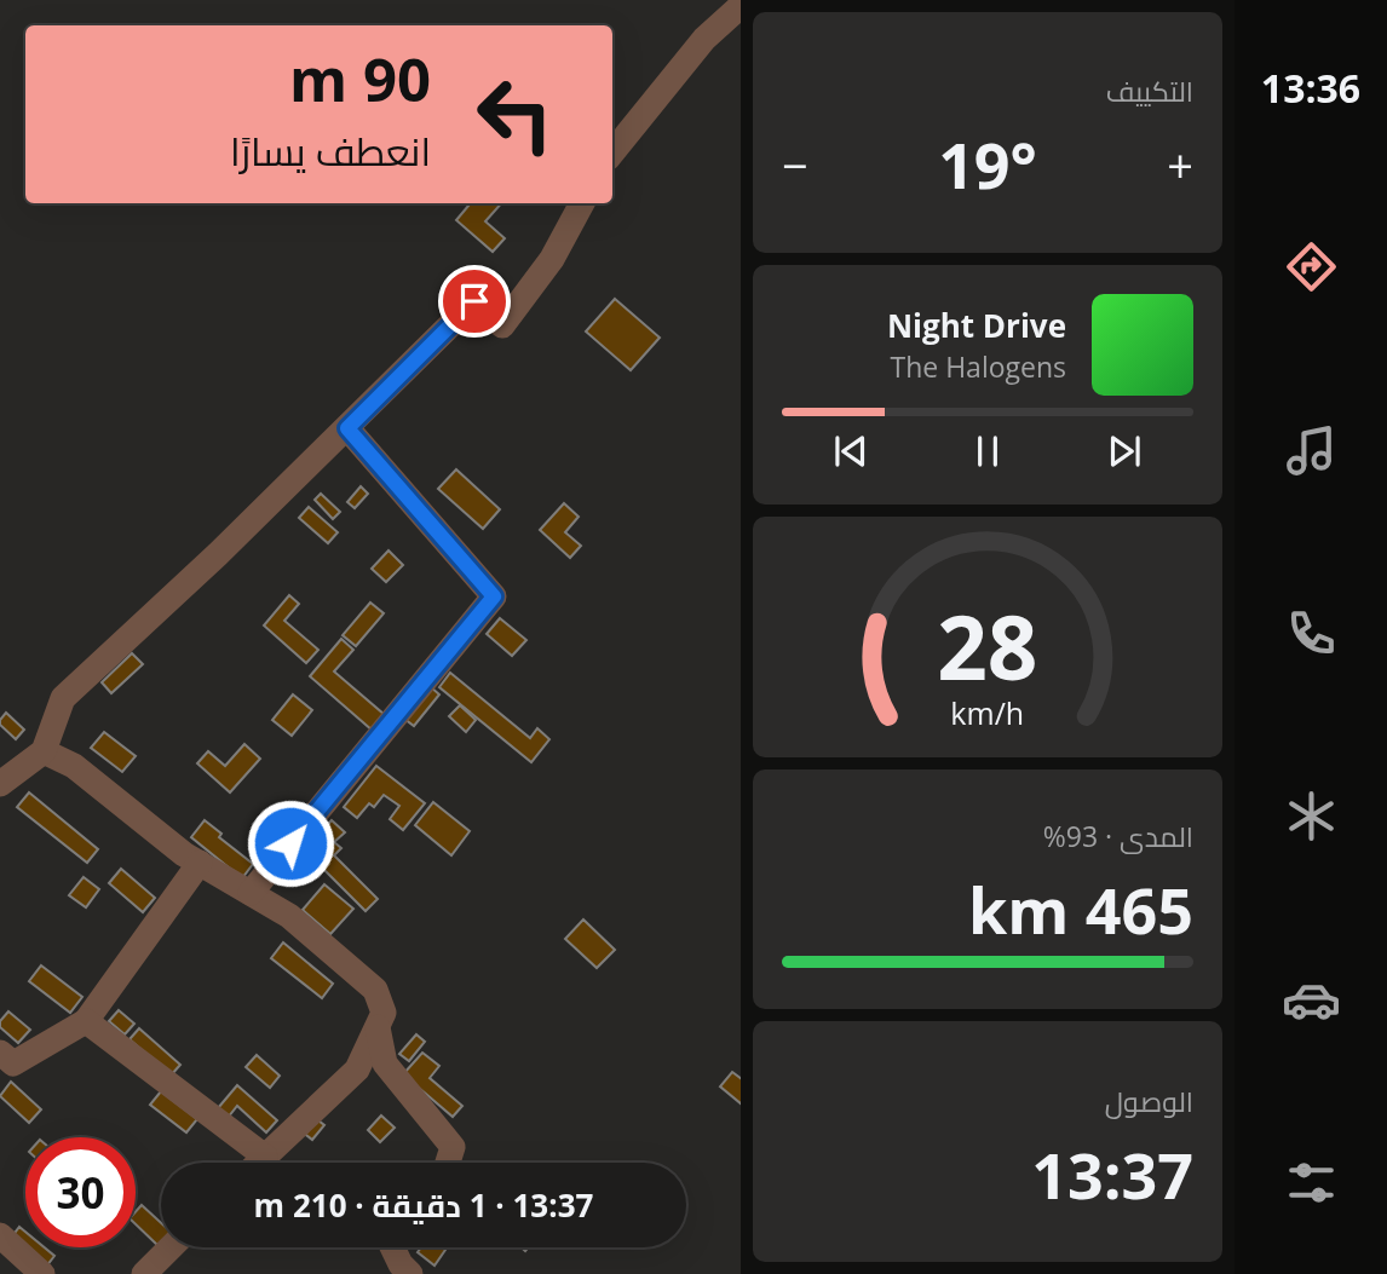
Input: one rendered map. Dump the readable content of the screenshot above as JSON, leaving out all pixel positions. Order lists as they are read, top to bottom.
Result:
{
  "page": {
    "tabs": "13:36",
    "tile": [
      "التكييف",
      ["المدى · 93%", "465 km"],
      ["الوصول", "13:37"]
    ],
    "turn": ["90 m", "انعطف يسارًا"],
    "heat": ["−", "19°", "+"],
    "song": ["Night Drive", "The Halogens"],
    "limit": "30",
    "trip": "13:37 · 1 دقيقة · 210 m",
    "gauge": ["28", "km/h"]
  }
}
